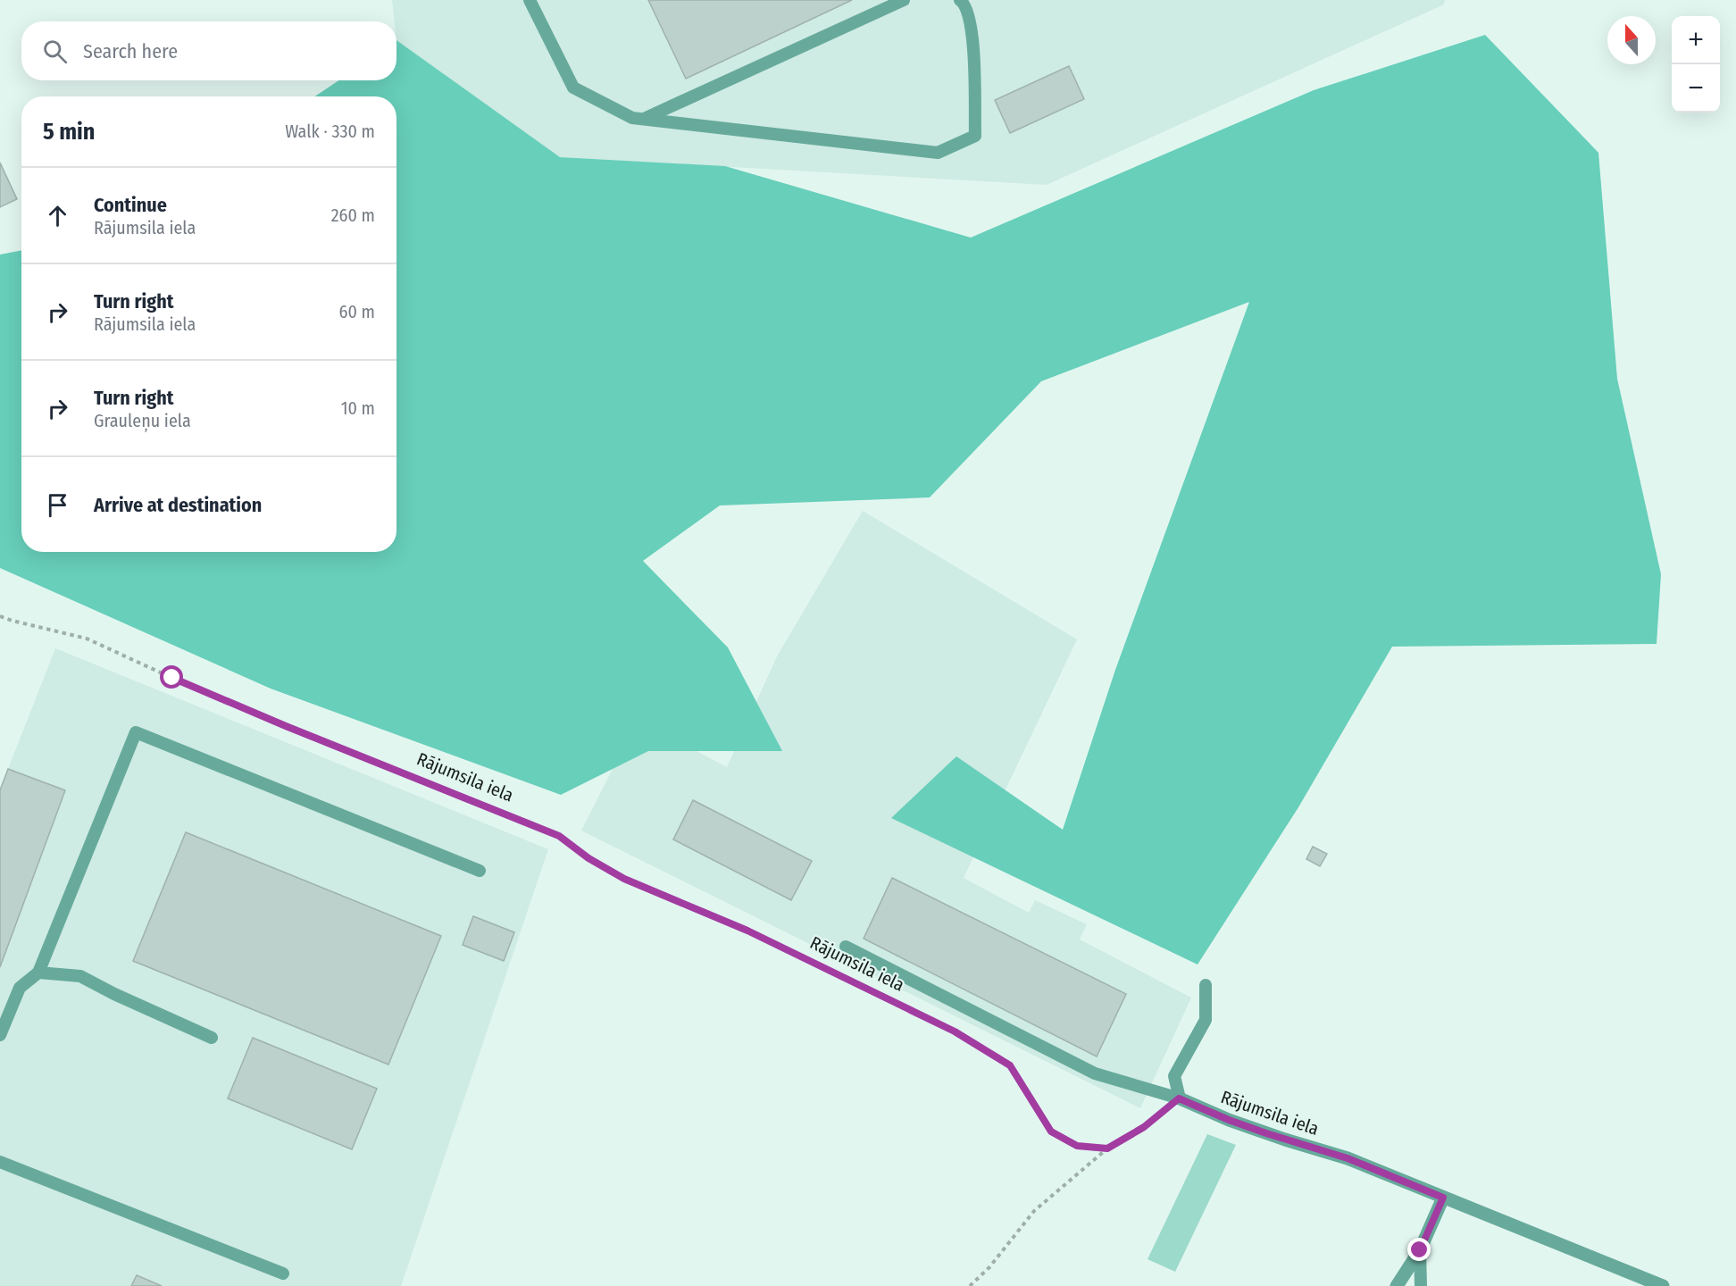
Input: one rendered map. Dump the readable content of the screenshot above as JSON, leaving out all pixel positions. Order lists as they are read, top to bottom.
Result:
{
  "streets": {
    "street": ["Rājumsila iela"]
  },
  "north": "top",
  "page": {
    "map_buttons": ["+", "−"],
    "search": "Search here",
    "heading": ["5 min", "Walk · 330 m"],
    "list": [
      ["Continue", "Rājumsila iela", "260 m"],
      ["Turn right", "Rājumsila iela", "60 m"],
      ["Turn right", "Grauleņu iela", "10 m"],
      "Arrive at destination"
    ]
  }
}
